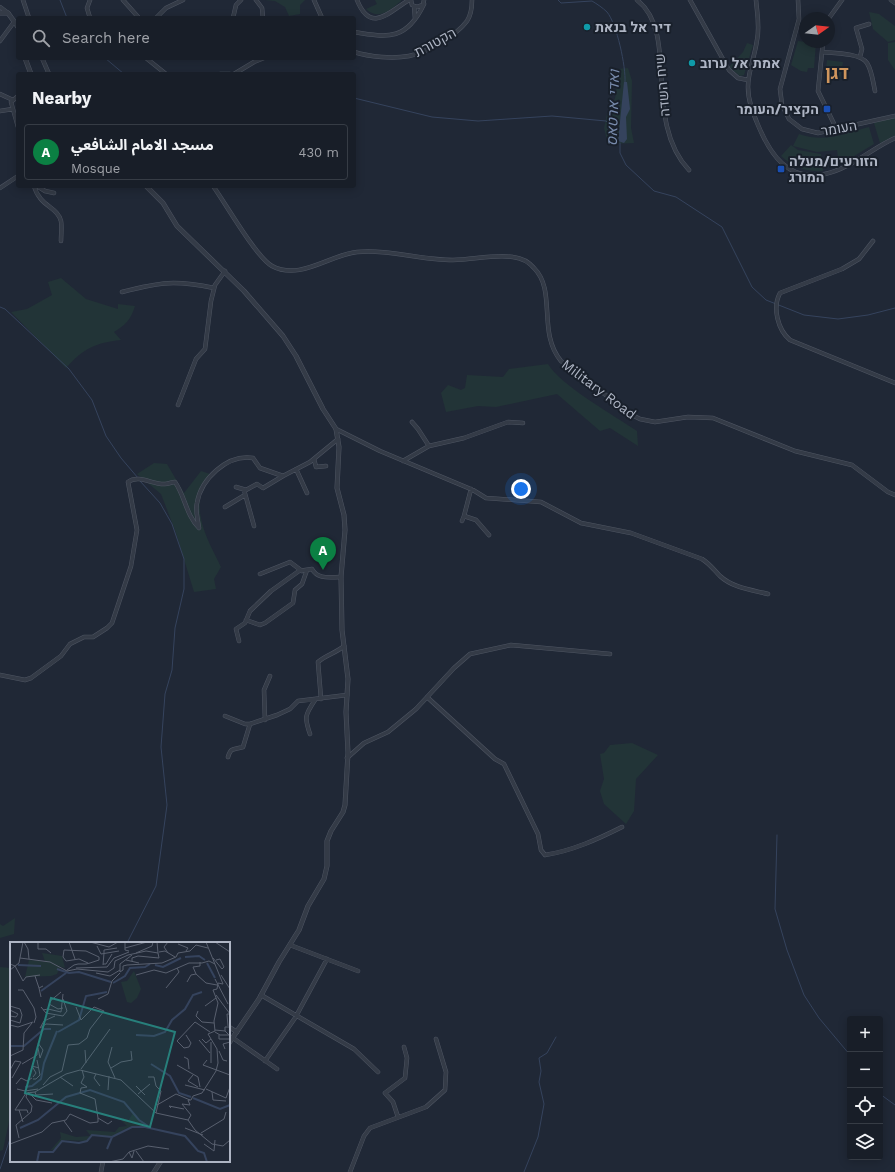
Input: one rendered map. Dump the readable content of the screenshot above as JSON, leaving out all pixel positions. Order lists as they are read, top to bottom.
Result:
{
  "streets": {
    "street": [
      "הקטורת",
      "שיח השדה",
      "העומר",
      "Military Road"
    ]
  },
  "districts": ["דגן"],
  "water": ["ואדי ארטאס"],
  "places": {
    "other": ["דיר אל בנאת", "אמת אל ערוב"],
    "transit": ["הקציר/העומר", "הזורעים/מעלה המורג"]
  },
  "north": "right",
  "page": {
    "search": "Search here",
    "heading": "Nearby",
    "list": [
      {
        "mark": "A",
        "name": "مسجد الامام الشافعي",
        "note": "Mosque",
        "value": "430 m"
      }
    ],
    "pins": "A",
    "map_buttons": ["+", "−"]
  }
}
